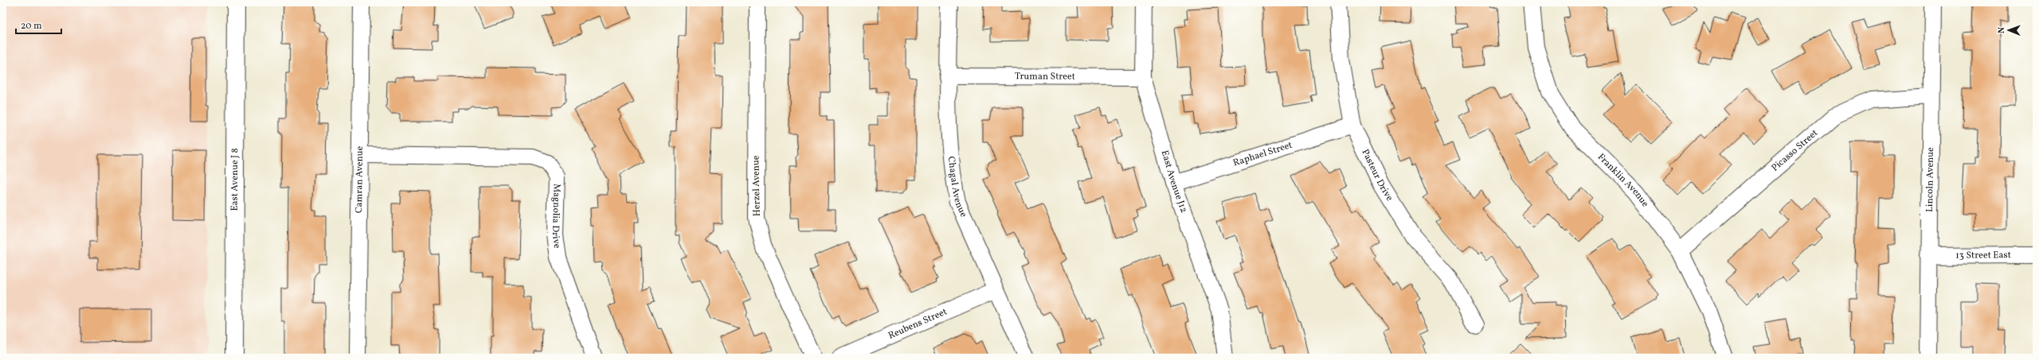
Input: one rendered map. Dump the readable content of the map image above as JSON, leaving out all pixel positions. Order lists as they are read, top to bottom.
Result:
{
  "streets": {
    "street": [
      "Truman Street",
      "Picasso Street",
      "Raphael Street",
      "Pasteur Drive",
      "East Avenue J 8",
      "Lincoln Avenue",
      "Camran Avenue",
      "Franklin Avenue",
      "East Avenue J12",
      "Herzel Avenue",
      "Chagal Avenue",
      "Magnolia Drive",
      "13 Street East",
      "Reubens Street"
    ]
  },
  "crossings": [
    ["Truman Street", "East Avenue J12"],
    ["Truman Street", "Chagal Avenue"],
    ["Picasso Street", "Lincoln Avenue"],
    ["Picasso Street", "Franklin Avenue"],
    ["Raphael Street", "Pasteur Drive"],
    ["Raphael Street", "East Avenue J12"],
    ["Lincoln Avenue", "13 Street East"],
    ["Camran Avenue", "Magnolia Drive"],
    ["Chagal Avenue", "Reubens Street"]
  ],
  "scale_bar": "20 m",
  "north": "left"
}
